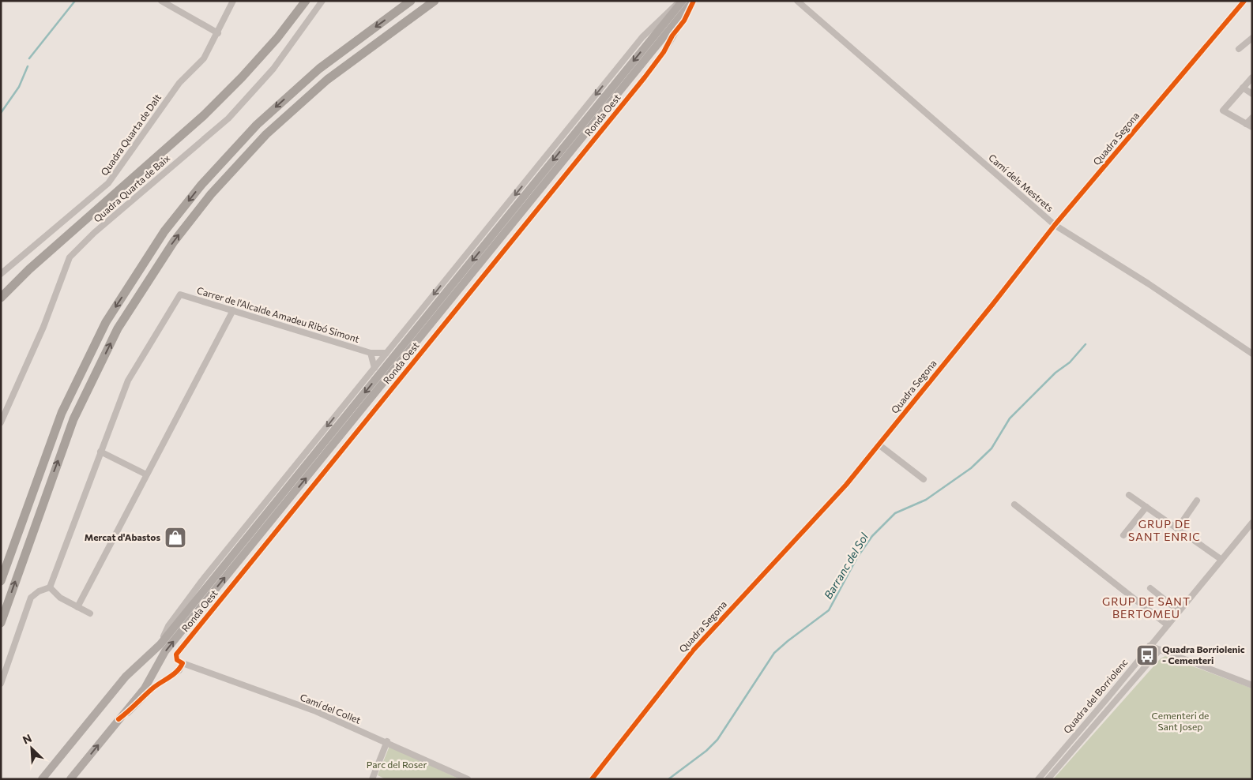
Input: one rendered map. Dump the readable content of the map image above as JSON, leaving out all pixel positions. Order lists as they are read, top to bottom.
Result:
{
  "streets": {
    "main road": ["Ronda Oest"],
    "street": [
      "Quadra Quarta de Dalt",
      "Quadra Segona",
      "Camí dels Mestrets",
      "Quadra Quarta de Baix",
      "Carrer de l'Alcalde Amadeu Ribó Simont",
      "Quadra del Borriolenc",
      "Camí del Collet"
    ]
  },
  "crossings": [
    ["Ronda Oest", "Carrer de l'Alcalde Amadeu Ribó Simont"],
    ["Ronda Oest", "Camí del Collet"],
    ["Quadra Segona", "Camí dels Mestrets"]
  ],
  "districts": ["GRUP DE SANT ENRIC", "GRUP DE SANT BERTOMEU"],
  "water": ["Barranc del Sol"],
  "parks": ["Cementeri de Sant Josep", "Parc del Roser"],
  "places": {
    "shop": ["Mercat d'Abastos"],
    "bus stop": ["Quadra Borriolenic - Cementeri"]
  },
  "north": "top left"
}
